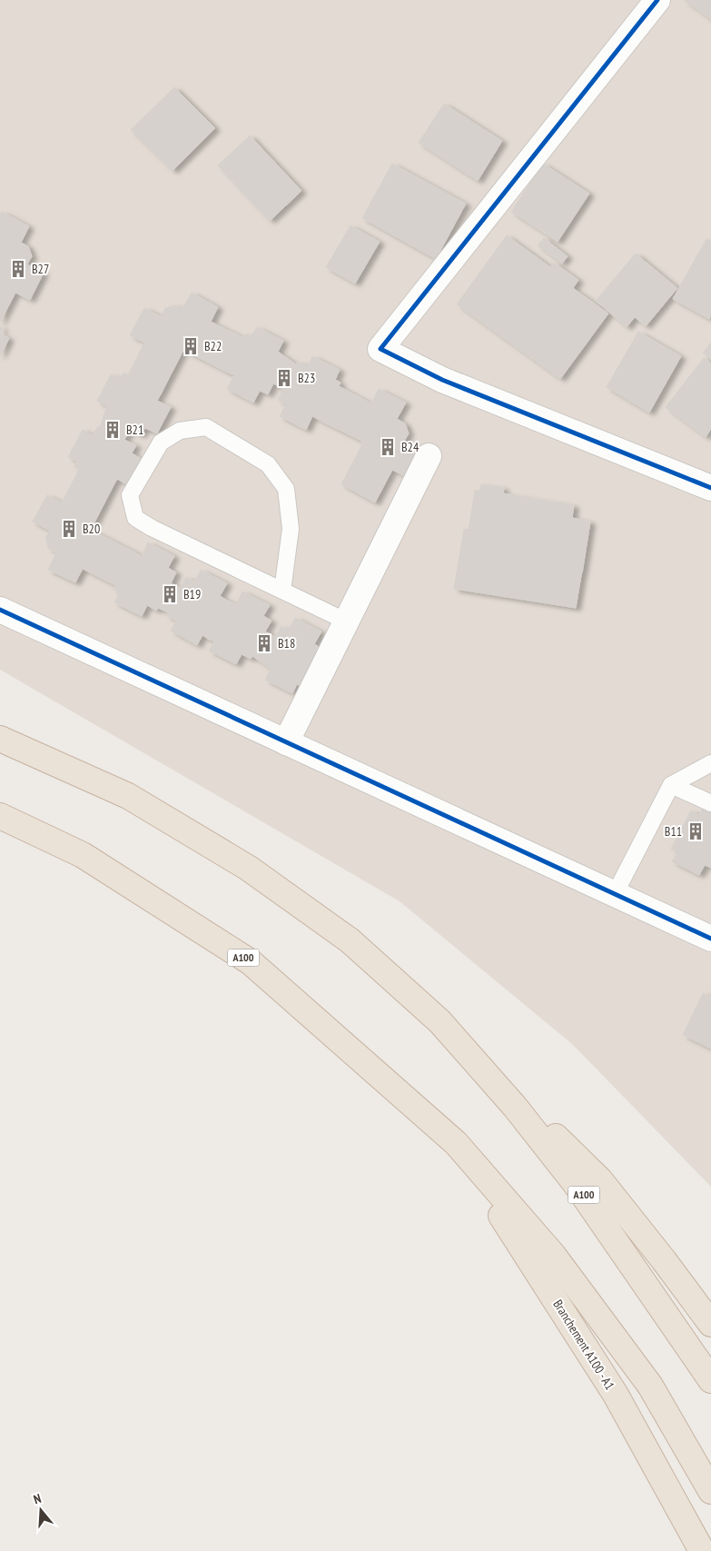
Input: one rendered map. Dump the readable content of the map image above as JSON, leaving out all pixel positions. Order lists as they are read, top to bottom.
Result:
{
  "streets": {
    "highway": ["A100", "Branchement A100 - A1"]
  },
  "crossings": [
    ["A100", "Branchement A100 - A1"]
  ],
  "places": {
    "building": [
      "B27",
      "B22",
      "B23",
      "B21",
      "B24",
      "B20",
      "B19",
      "B18",
      "B11"
    ]
  },
  "north": "top"
}
